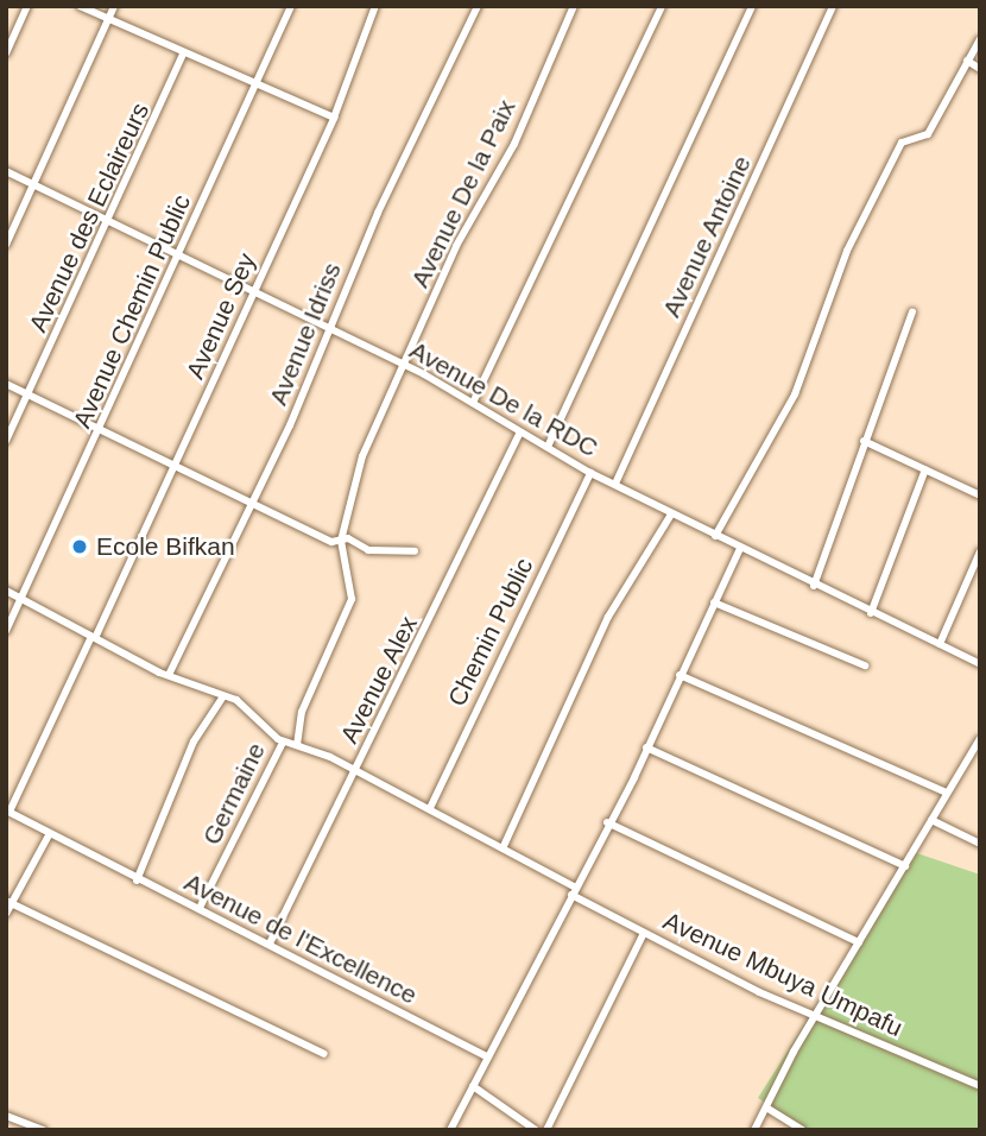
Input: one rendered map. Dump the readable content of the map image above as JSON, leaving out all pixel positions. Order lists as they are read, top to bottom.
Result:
{
  "streets": {
    "street": [
      "Avenue De la Paix",
      "Avenue des Eclaireurs",
      "Avenue Antoine",
      "Avenue Chemin Public",
      "Avenue Sey",
      "Avenue Idriss",
      "Avenue De la RDC",
      "Chemin Public",
      "Avenue Alex",
      "Germaine",
      "Avenue de l'Excellence",
      "Avenue Mbuya Umpafu"
    ]
  },
  "crossings": [
    ["Avenue De la Paix", "Avenue De la RDC"],
    ["Avenue des Eclaireurs", "Avenue De la RDC"],
    ["Avenue Antoine", "Avenue De la RDC"],
    ["Avenue Chemin Public", "Avenue De la RDC"],
    ["Avenue Sey", "Avenue De la RDC"],
    ["Avenue Sey", "Avenue de l'Excellence"],
    ["Avenue Idriss", "Avenue De la RDC"],
    ["Avenue De la RDC", "Chemin Public"],
    ["Avenue De la RDC", "Avenue Alex"],
    ["Chemin Public", "Avenue Mbuya Umpafu"],
    ["Avenue Alex", "Avenue de l'Excellence"],
    ["Avenue Alex", "Avenue Mbuya Umpafu"],
    ["Germaine", "Avenue de l'Excellence"]
  ],
  "places": ["Ecole Bifkan"]
}
